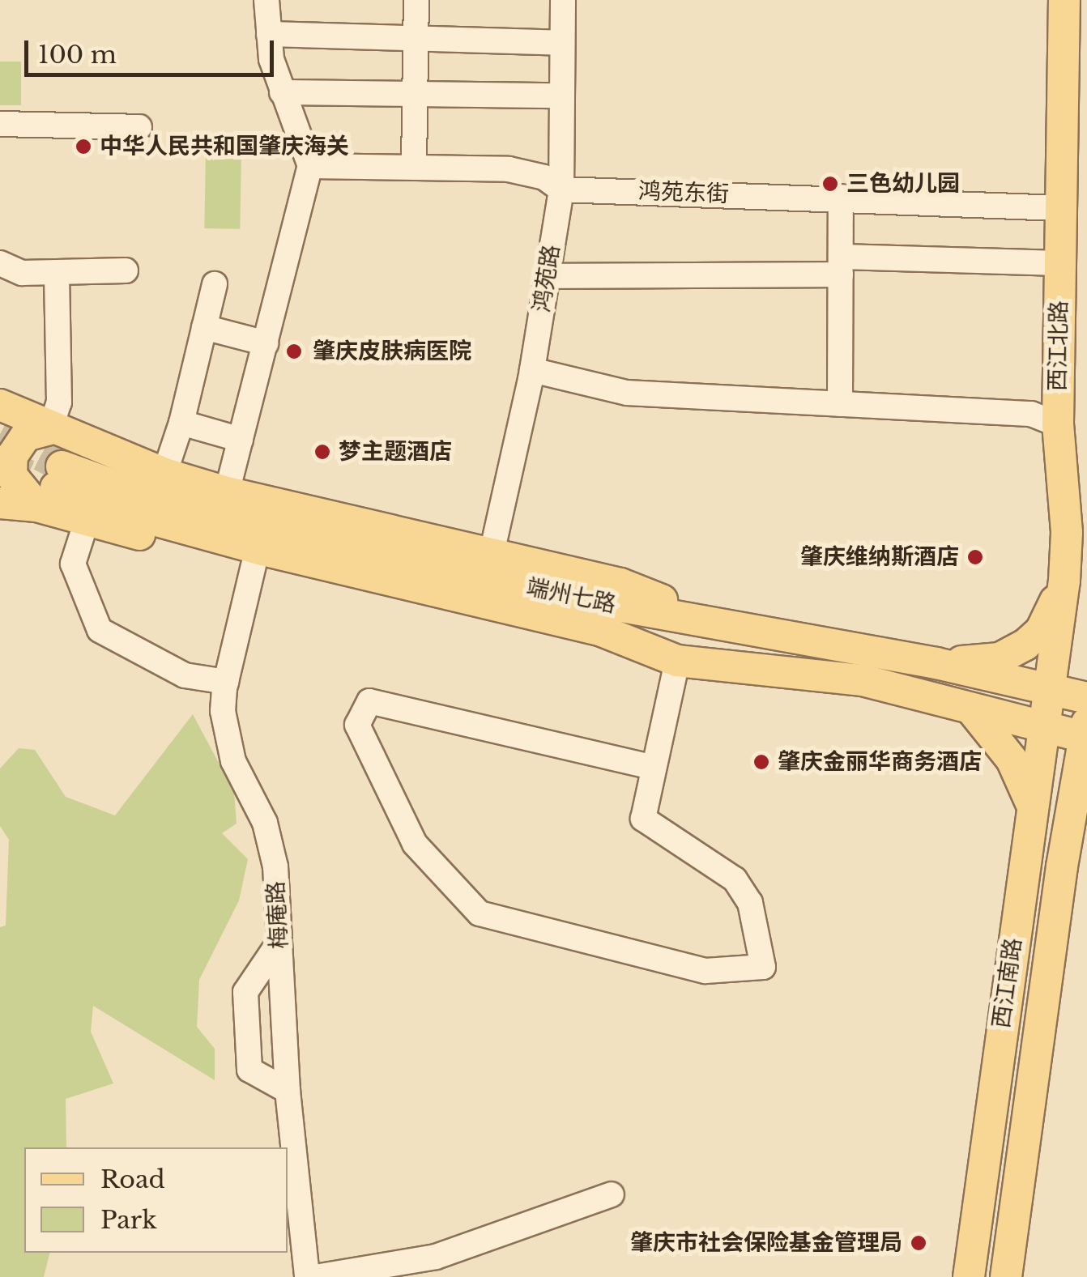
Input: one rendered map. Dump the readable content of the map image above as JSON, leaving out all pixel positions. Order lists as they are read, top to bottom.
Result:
{
  "streets": {
    "main road": ["西江北路", "端州七路", "西江南路"],
    "street": ["鸿苑东街", "鸿苑路", "梅庵路"]
  },
  "crossings": [
    ["鸿苑东街", "鸿苑路"],
    ["鸿苑东街", "西江北路"],
    ["西江北路", "端州七路"],
    ["西江北路", "西江南路"],
    ["端州七路", "西江南路"]
  ],
  "places": [
    "中华人民共和国肇庆海关",
    "三色幼儿园",
    "肇庆皮肤病医院",
    "梦主题酒店",
    "肇庆维纳斯酒店",
    "肇庆金丽华商务酒店",
    "肇庆市社会保险基金管理局"
  ],
  "legend": ["Road", "Park"],
  "scale_bar": "100 m"
}
